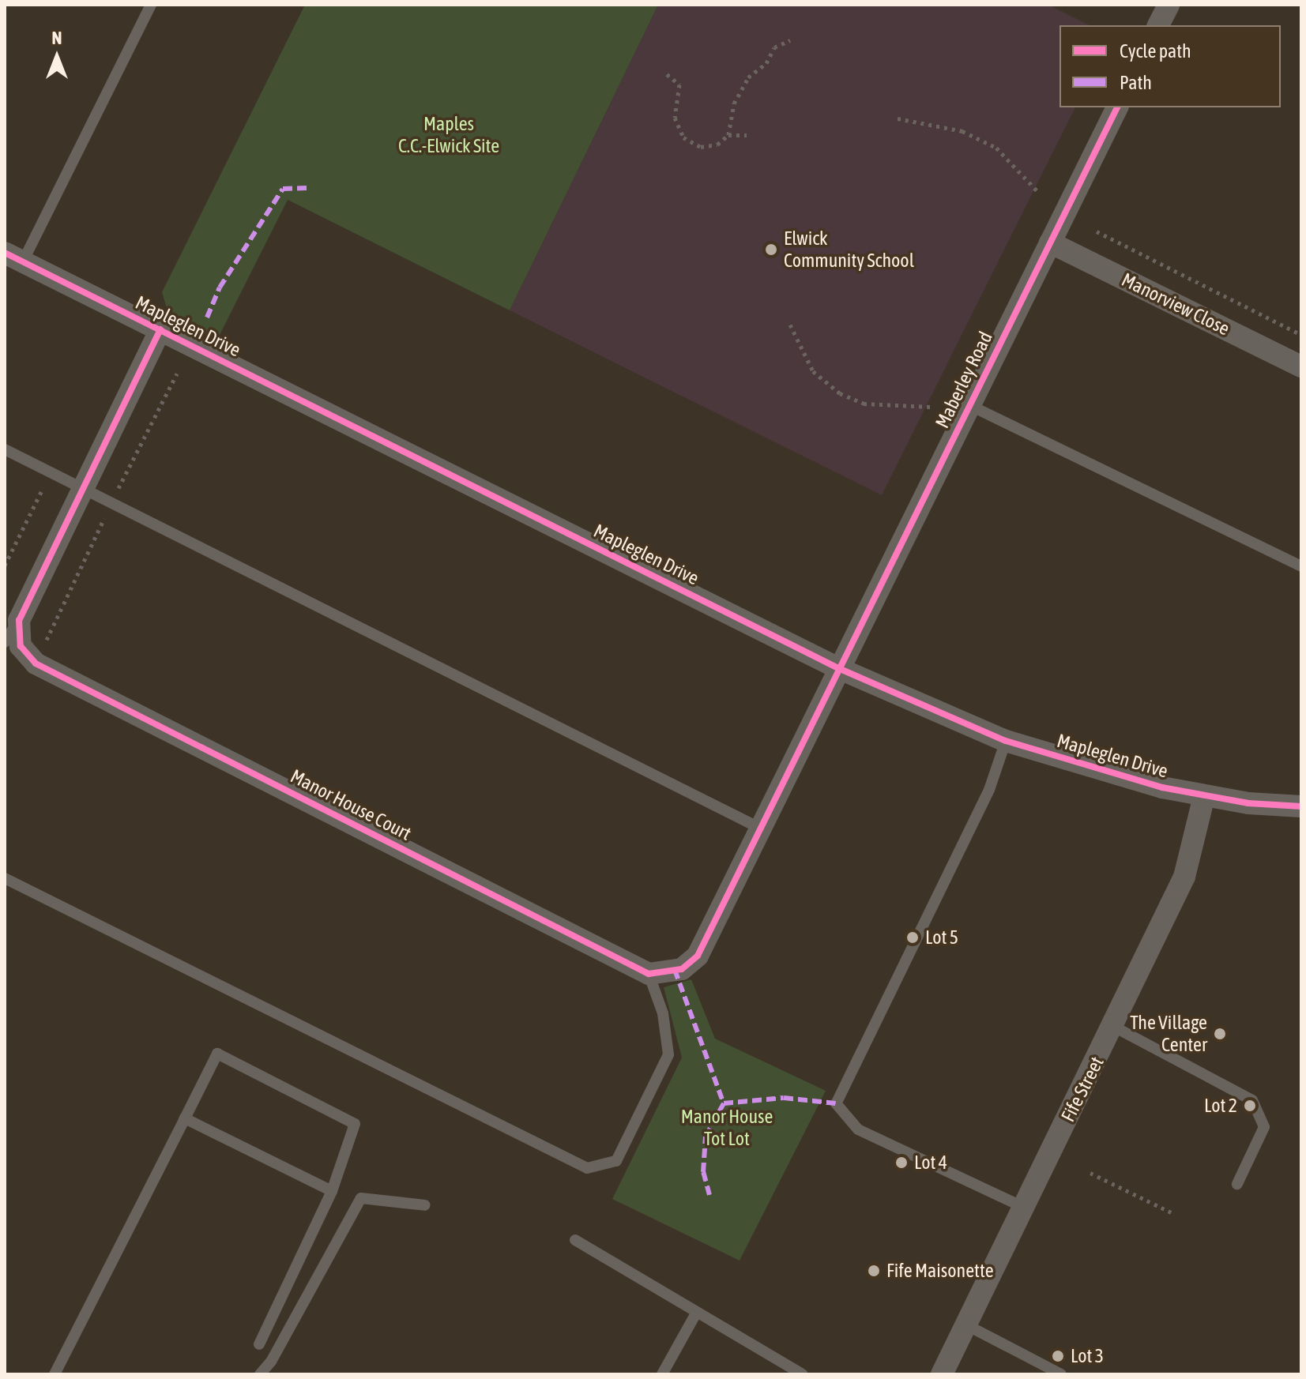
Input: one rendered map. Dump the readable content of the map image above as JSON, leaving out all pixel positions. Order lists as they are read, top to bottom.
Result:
{
  "streets": {
    "street": [
      "Manorview Close",
      "Mapleglen Drive",
      "Maberley Road",
      "Manor House Court",
      "Fife Street"
    ]
  },
  "crossings": [
    ["Manorview Close", "Maberley Road"],
    ["Mapleglen Drive", "Maberley Road"],
    ["Mapleglen Drive", "Fife Street"]
  ],
  "parks": ["Maples C.C.-Elwick Site", "Manor House Tot Lot"],
  "places": [
    "Elwick Community School",
    "Lot 5",
    "The Village Center",
    "Lot 2",
    "Lot 4",
    "Fife Maisonette",
    "Lot 3"
  ],
  "legend": ["Cycle path", "Path"],
  "north": "top"
}
